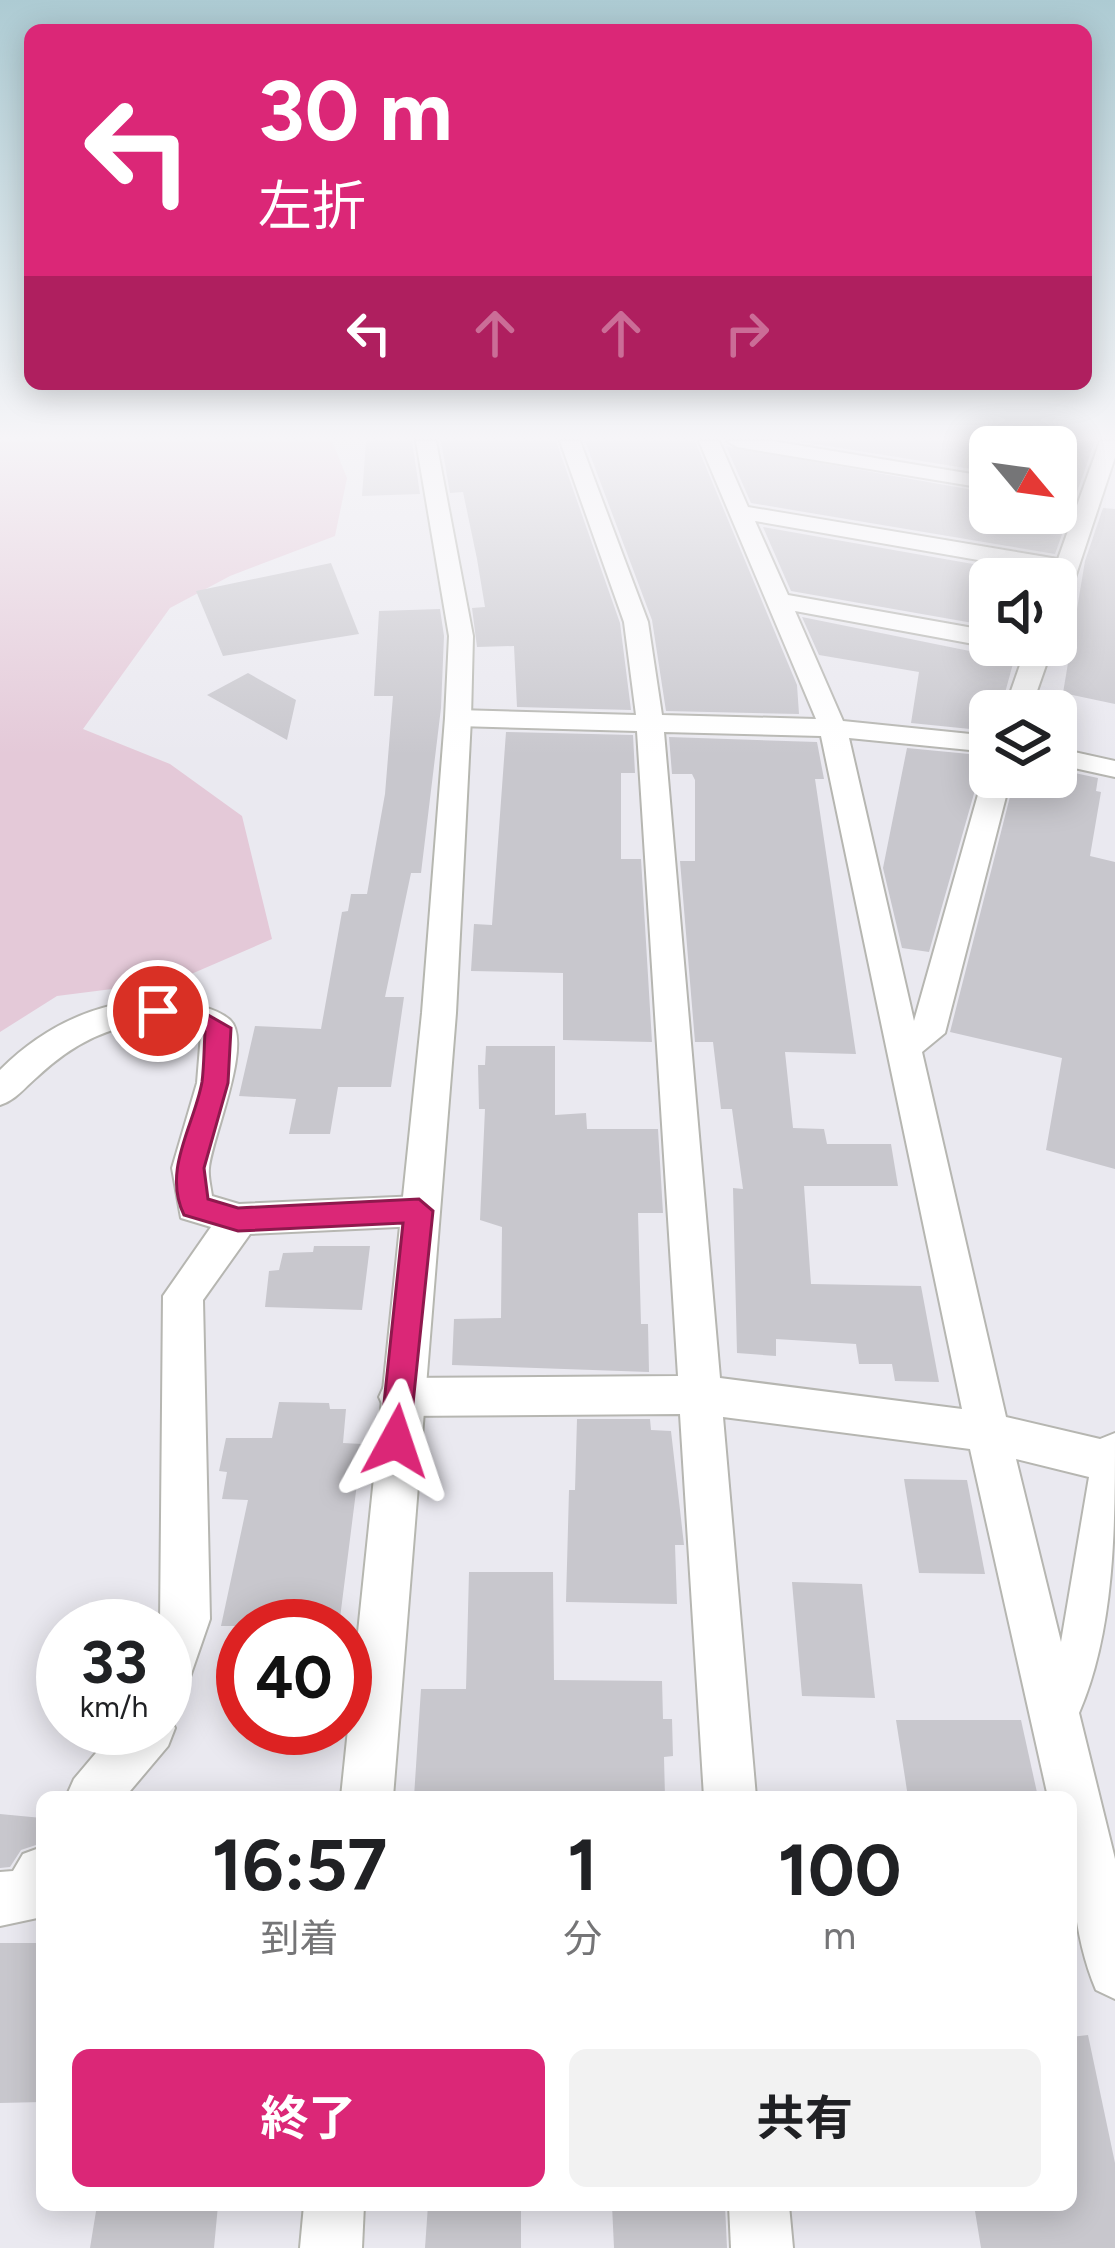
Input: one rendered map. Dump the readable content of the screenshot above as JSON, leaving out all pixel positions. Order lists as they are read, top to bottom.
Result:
{
  "north": "bottom right",
  "page": {
    "turn": ["30 m", "左折"],
    "speed": "33 km/h",
    "limit": "40",
    "eta": [
      "16:57",
      "到着",
      "1",
      "分",
      "100",
      "m"
    ],
    "buttons": ["終了", "共有"]
  }
}
